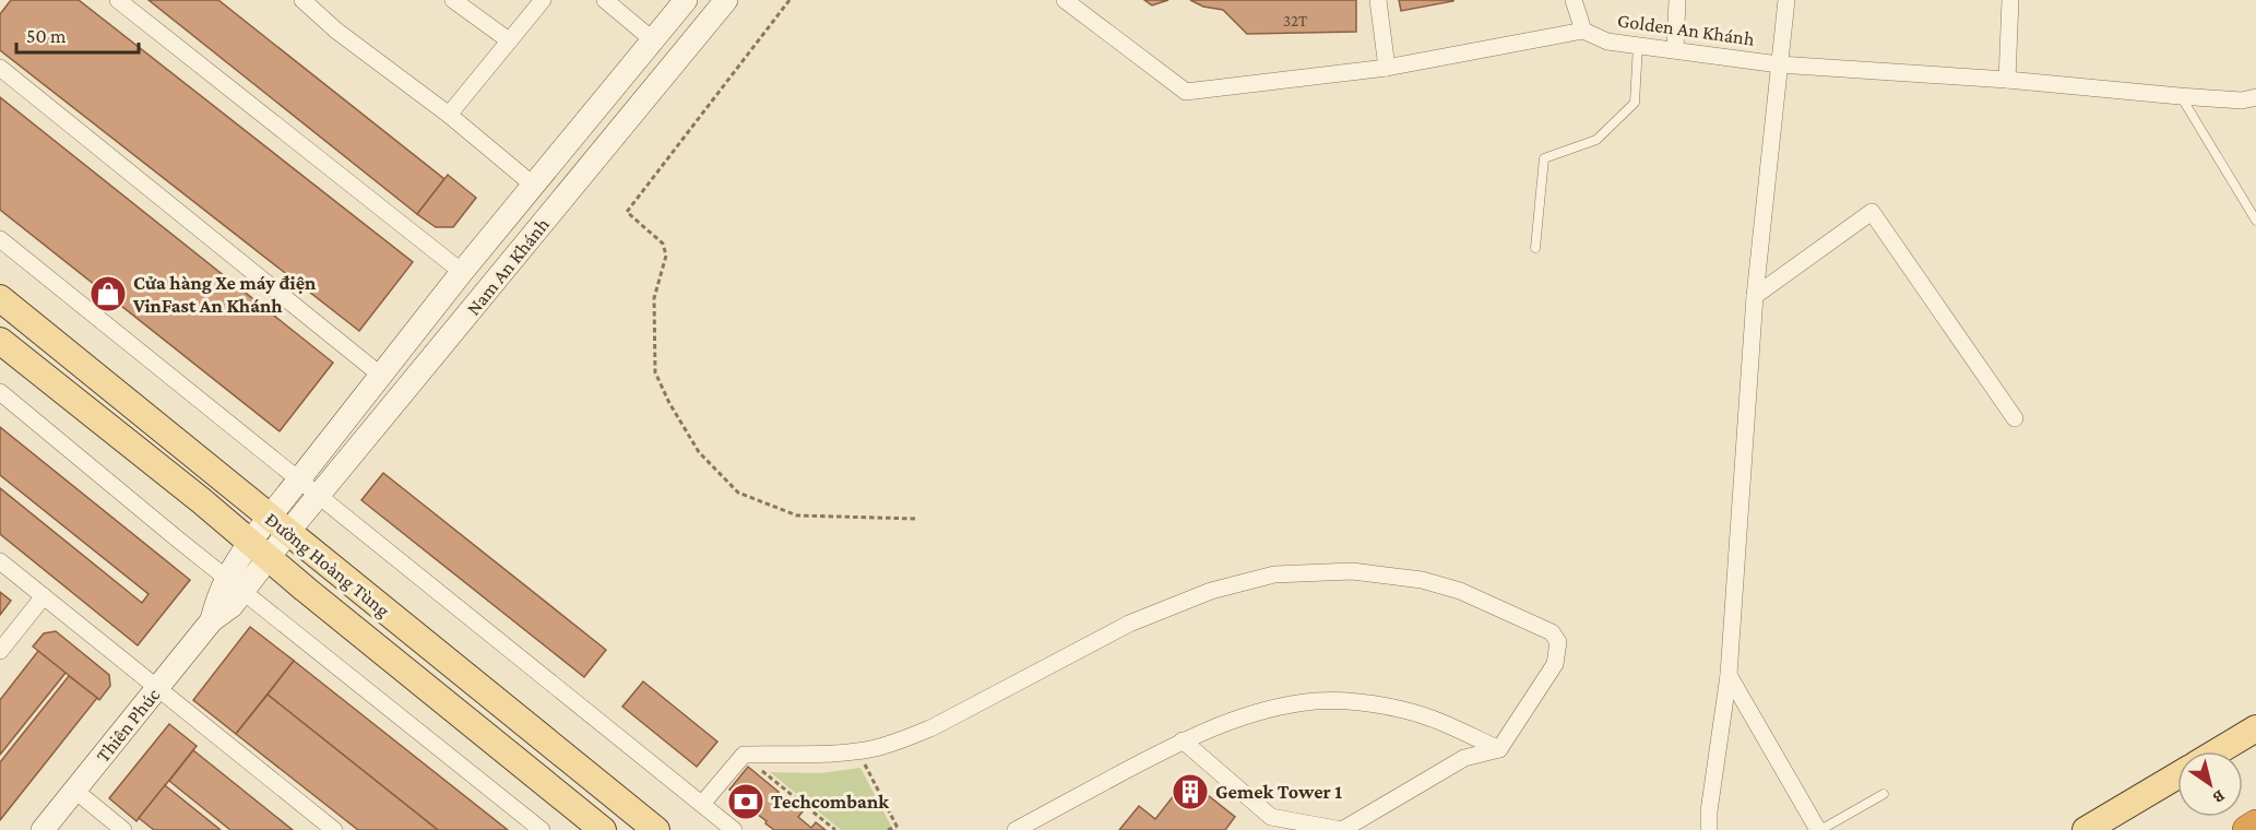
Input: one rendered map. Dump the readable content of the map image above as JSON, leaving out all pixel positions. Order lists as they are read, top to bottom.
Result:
{
  "streets": {
    "main road": ["Đường Hoàng Tùng"],
    "street": ["Golden An Khánh", "Nam An Khánh", "Thiên Phúc"]
  },
  "crossings": [
    ["Nam An Khánh", "Đường Hoàng Tùng"],
    ["Nam An Khánh", "Thiên Phúc"],
    ["Đường Hoàng Tùng", "Thiên Phúc"]
  ],
  "places": {
    "shop": ["Cửa hàng Xe máy điện VinFast An Khánh"],
    "building": ["Gemek Tower 1"],
    "bank": ["Techcombank"]
  },
  "house_numbers": ["32T"],
  "scale_bar": "50 m",
  "north": "bottom right"
}
